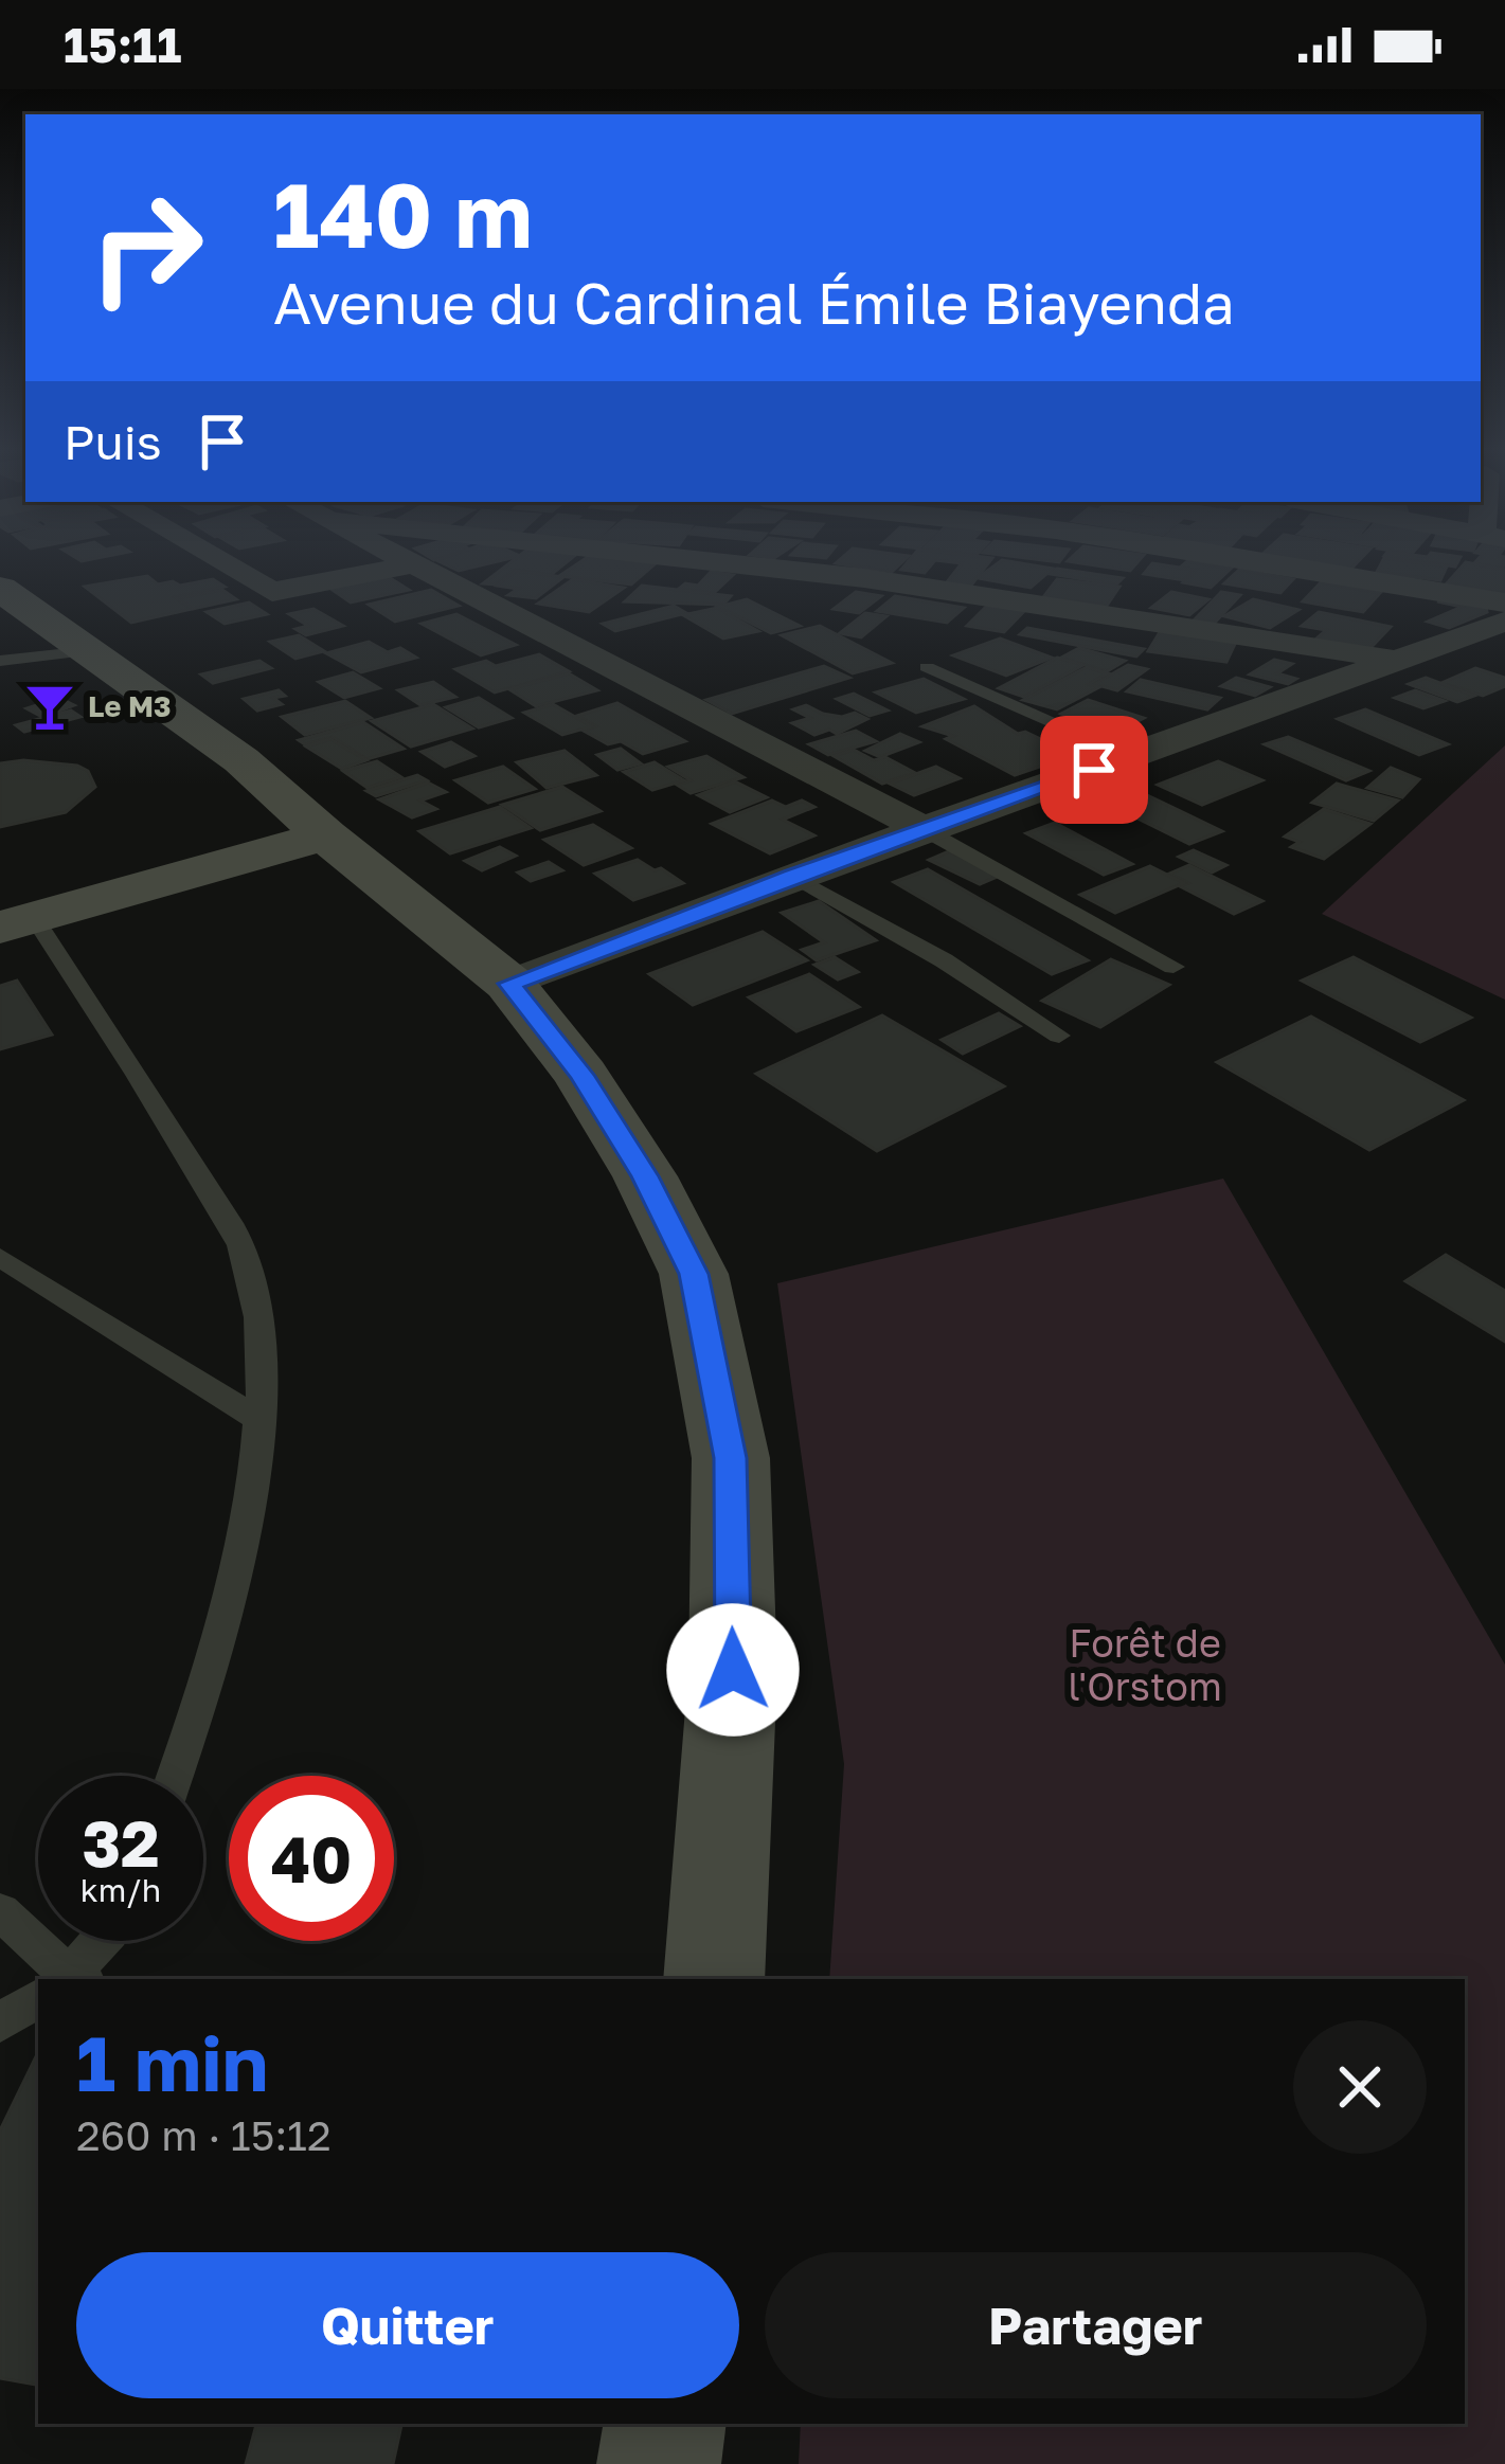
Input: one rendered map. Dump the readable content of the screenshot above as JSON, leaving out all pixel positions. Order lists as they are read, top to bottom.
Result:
{
  "parks": ["Forêt de l'Orstom"],
  "places": {
    "bar": ["Le M3"]
  },
  "page": {
    "status": "15:11",
    "turn": ["140 m", "Avenue du Cardinal Émile Biayenda"],
    "then": "Puis",
    "speed": "32 km/h",
    "limit": "40",
    "heading": ["1 min", "260 m · 15:12"],
    "buttons": ["Quitter", "Partager"]
  }
}
